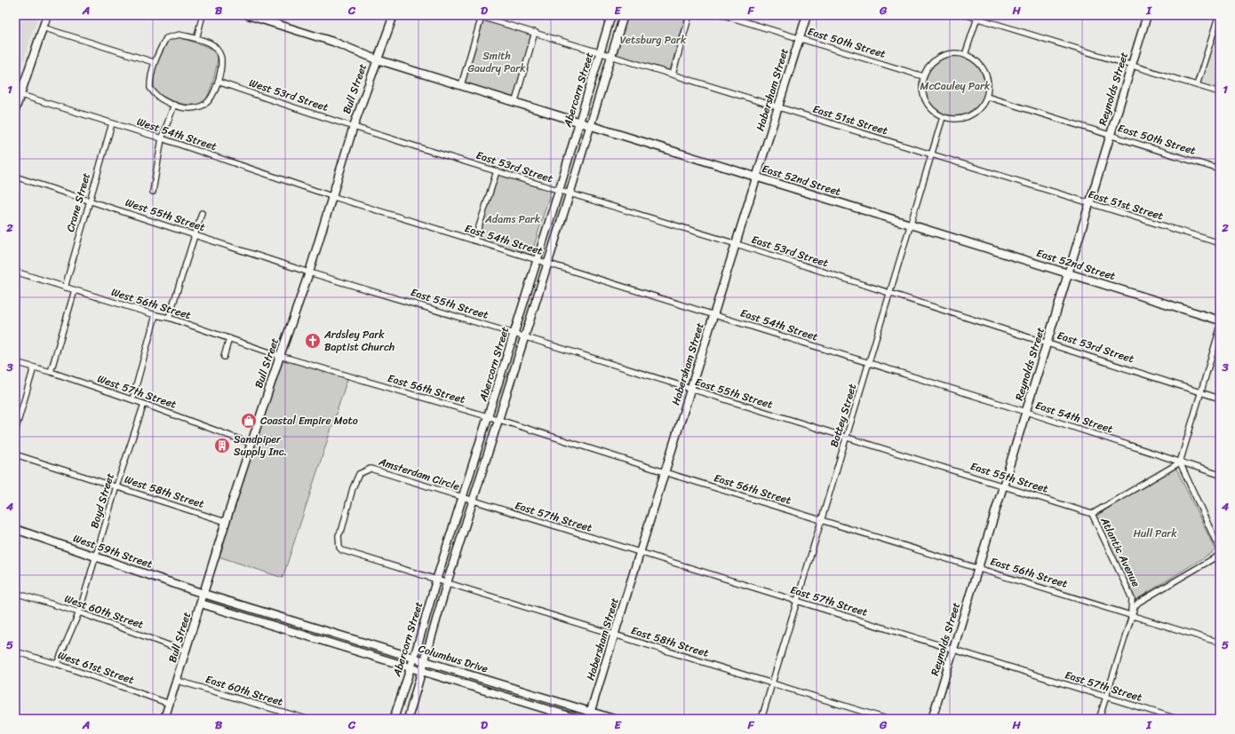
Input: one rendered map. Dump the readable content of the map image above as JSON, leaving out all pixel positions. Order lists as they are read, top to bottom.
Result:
{
  "streets": {
    "street": [
      "East 50th Street",
      "Bull Street",
      "Reynolds Street",
      "Abercorn Street",
      "Habersham Street",
      "West 53rd Street",
      "East 51st Street",
      "West 54th Street",
      "East 53rd Street",
      "East 52nd Street",
      "Crane Street",
      "West 55th Street",
      "East 54th Street",
      "West 56th Street",
      "East 55th Street",
      "East 56th Street",
      "West 57th Street",
      "Battey Street",
      "Amsterdam Circle",
      "West 58th Street",
      "Boyd Street",
      "East 57th Street",
      "West 59th Street",
      "Atlantic Avenue",
      "West 60th Street",
      "East 58th Street",
      "Columbus Drive",
      "West 61st Street",
      "East 60th Street"
    ]
  },
  "crossings": [
    ["East 50th Street", "Reynolds Street"],
    ["East 50th Street", "Habersham Street"],
    ["East 50th Street", "Battey Street"],
    ["Bull Street", "West 53rd Street"],
    ["Bull Street", "West 54th Street"],
    ["Bull Street", "East 53rd Street"],
    ["Bull Street", "East 52nd Street"],
    ["Bull Street", "West 55th Street"],
    ["Bull Street", "East 54th Street"],
    ["Bull Street", "West 56th Street"],
    ["Bull Street", "East 55th Street"],
    ["Bull Street", "East 56th Street"],
    ["Bull Street", "West 57th Street"],
    ["Bull Street", "West 58th Street"],
    ["Bull Street", "West 59th Street"],
    ["Bull Street", "West 60th Street"],
    ["Bull Street", "Columbus Drive"],
    ["Bull Street", "West 61st Street"],
    ["Bull Street", "East 60th Street"],
    ["Reynolds Street", "East 51st Street"],
    ["Reynolds Street", "East 53rd Street"],
    ["Reynolds Street", "East 52nd Street"],
    ["Reynolds Street", "East 54th Street"],
    ["Reynolds Street", "East 55th Street"],
    ["Reynolds Street", "East 56th Street"],
    ["Reynolds Street", "East 57th Street"],
    ["Abercorn Street", "East 51st Street"],
    ["Abercorn Street", "East 53rd Street"],
    ["Abercorn Street", "East 52nd Street"],
    ["Abercorn Street", "East 54th Street"],
    ["Abercorn Street", "East 55th Street"],
    ["Abercorn Street", "East 56th Street"],
    ["Abercorn Street", "Amsterdam Circle"],
    ["Abercorn Street", "East 57th Street"],
    ["Abercorn Street", "East 58th Street"],
    ["Abercorn Street", "Columbus Drive"],
    ["Habersham Street", "East 51st Street"],
    ["Habersham Street", "East 53rd Street"],
    ["Habersham Street", "East 52nd Street"],
    ["Habersham Street", "East 54th Street"],
    ["Habersham Street", "East 55th Street"],
    ["Habersham Street", "East 56th Street"],
    ["Habersham Street", "East 57th Street"],
    ["Habersham Street", "East 58th Street"],
    ["Habersham Street", "Columbus Drive"],
    ["West 53rd Street", "East 53rd Street"],
    ["East 51st Street", "Battey Street"],
    ["West 54th Street", "Crane Street"],
    ["West 54th Street", "East 54th Street"],
    ["East 53rd Street", "Battey Street"],
    ["East 52nd Street", "Battey Street"],
    ["Crane Street", "West 55th Street"],
    ["Crane Street", "West 56th Street"],
    ["West 55th Street", "East 55th Street"],
    ["East 54th Street", "Battey Street"],
    ["East 54th Street", "Atlantic Avenue"],
    ["West 56th Street", "East 56th Street"],
    ["East 55th Street", "Battey Street"],
    ["East 55th Street", "Atlantic Avenue"],
    ["East 56th Street", "Battey Street"],
    ["East 56th Street", "Atlantic Avenue"],
    ["West 57th Street", "Boyd Street"],
    ["Battey Street", "East 57th Street"],
    ["Battey Street", "East 58th Street"],
    ["Amsterdam Circle", "East 57th Street"],
    ["Amsterdam Circle", "East 58th Street"],
    ["West 58th Street", "Boyd Street"],
    ["Boyd Street", "West 59th Street"],
    ["Boyd Street", "West 60th Street"],
    ["Boyd Street", "West 61st Street"],
    ["East 57th Street", "Atlantic Avenue"],
    ["West 59th Street", "Columbus Drive"]
  ],
  "parks": [
    "Vetsburg Park",
    "Smith Gaudry Park",
    "McCauley Park",
    "Adams Park",
    "Hull Park"
  ],
  "places": {
    "church": ["Ardsley Park Baptist Church"],
    "shop": ["Coastal Empire Moto"],
    "building": ["Sandpiper Supply Inc."]
  },
  "grid": {
    "columns": [
      "A",
      "B",
      "C",
      "D",
      "E",
      "F",
      "G",
      "H",
      "I"
    ],
    "rows": [
      "1",
      "2",
      "3",
      "4",
      "5"
    ]
  }
}
